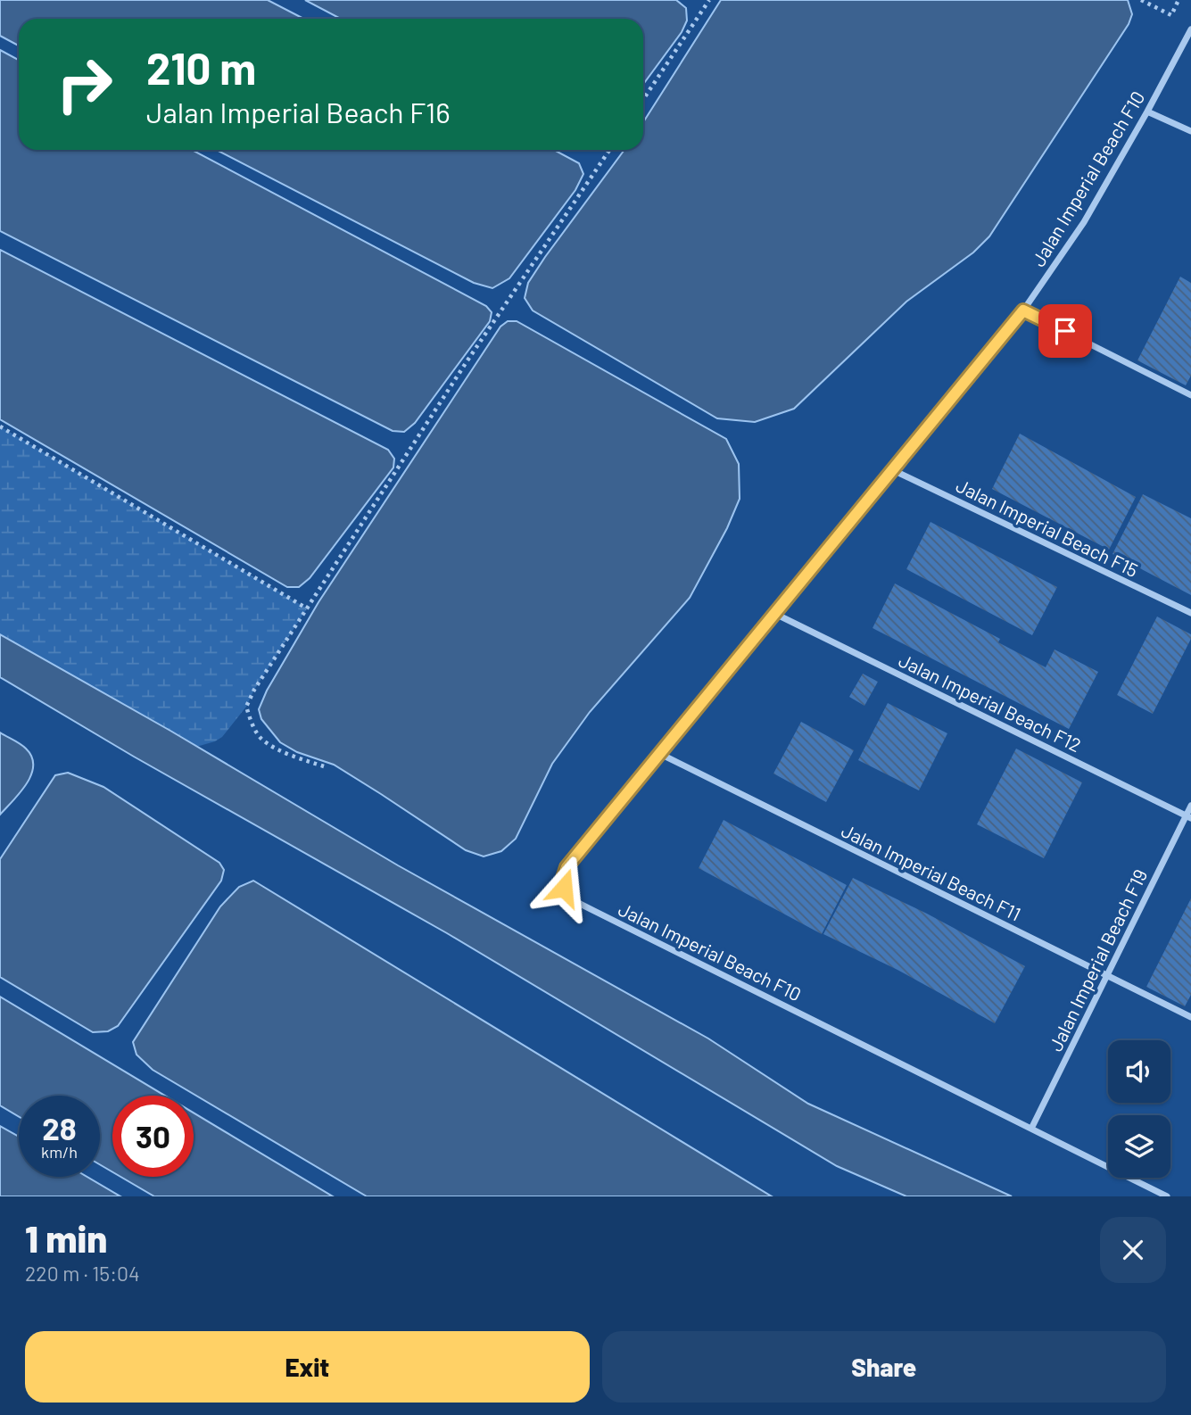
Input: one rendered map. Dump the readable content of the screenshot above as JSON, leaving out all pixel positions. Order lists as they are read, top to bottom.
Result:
{
  "streets": {
    "street": [
      "Jalan Imperial Beach F10",
      "Jalan Imperial Beach F15",
      "Jalan Imperial Beach F12",
      "Jalan Imperial Beach F11",
      "Jalan Imperial Beach F19"
    ]
  },
  "crossings": [
    ["Jalan Imperial Beach F10", "Jalan Imperial Beach F15"],
    ["Jalan Imperial Beach F10", "Jalan Imperial Beach F12"],
    ["Jalan Imperial Beach F10", "Jalan Imperial Beach F11"],
    ["Jalan Imperial Beach F10", "Jalan Imperial Beach F19"],
    ["Jalan Imperial Beach F12", "Jalan Imperial Beach F19"],
    ["Jalan Imperial Beach F11", "Jalan Imperial Beach F19"]
  ],
  "page": {
    "turn": ["210 m", "Jalan Imperial Beach F16"],
    "speed": "28 km/h",
    "limit": "30",
    "heading": ["1 min", "220 m · 15:04"],
    "buttons": ["Exit", "Share"]
  }
}
